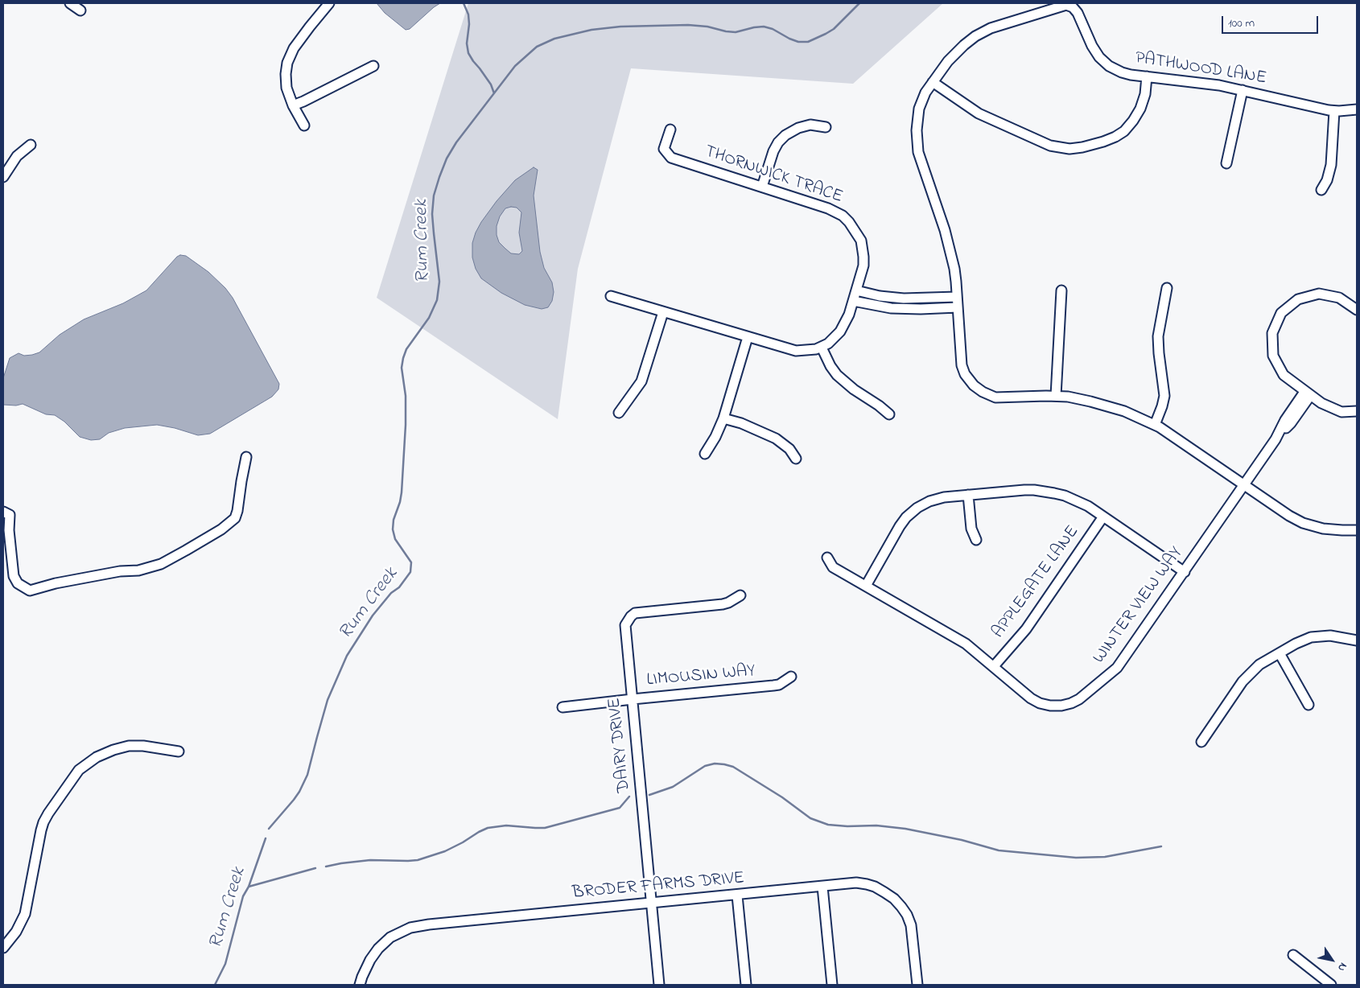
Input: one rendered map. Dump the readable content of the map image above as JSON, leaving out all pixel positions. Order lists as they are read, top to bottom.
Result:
{
  "streets": {
    "street": [
      "PATHWOOD LANE",
      "THORNWICK TRACE",
      "APPLEGATE LANE",
      "WINTER VIEW WAY",
      "LIMOUSIN WAY",
      "DAIRY DRIVE",
      "BRODER FARMS DRIVE"
    ]
  },
  "crossings": [
    ["APPLEGATE LANE", "WINTER VIEW WAY"],
    ["LIMOUSIN WAY", "DAIRY DRIVE"],
    ["DAIRY DRIVE", "BRODER FARMS DRIVE"]
  ],
  "water": ["Rum Creek"],
  "scale_bar": "100 m",
  "north": "bottom right"
}
